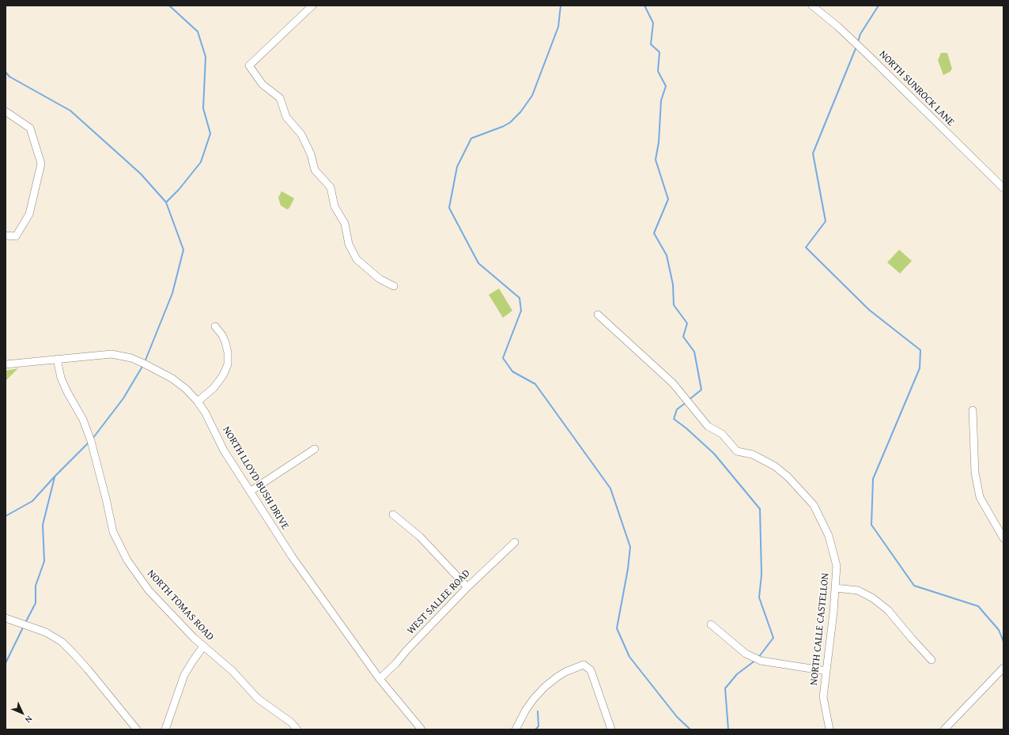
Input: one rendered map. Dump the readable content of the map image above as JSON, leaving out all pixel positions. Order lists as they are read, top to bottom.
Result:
{
  "streets": {
    "street": [
      "NORTH SUNROCK LANE",
      "NORTH LLOYD BUSH DRIVE",
      "WEST SALLEE ROAD",
      "NORTH TOMAS ROAD",
      "NORTH CALLE CASTELLON"
    ]
  },
  "crossings": [
    ["NORTH LLOYD BUSH DRIVE", "WEST SALLEE ROAD"],
    ["NORTH LLOYD BUSH DRIVE", "NORTH TOMAS ROAD"]
  ],
  "north": "bottom right"
}
